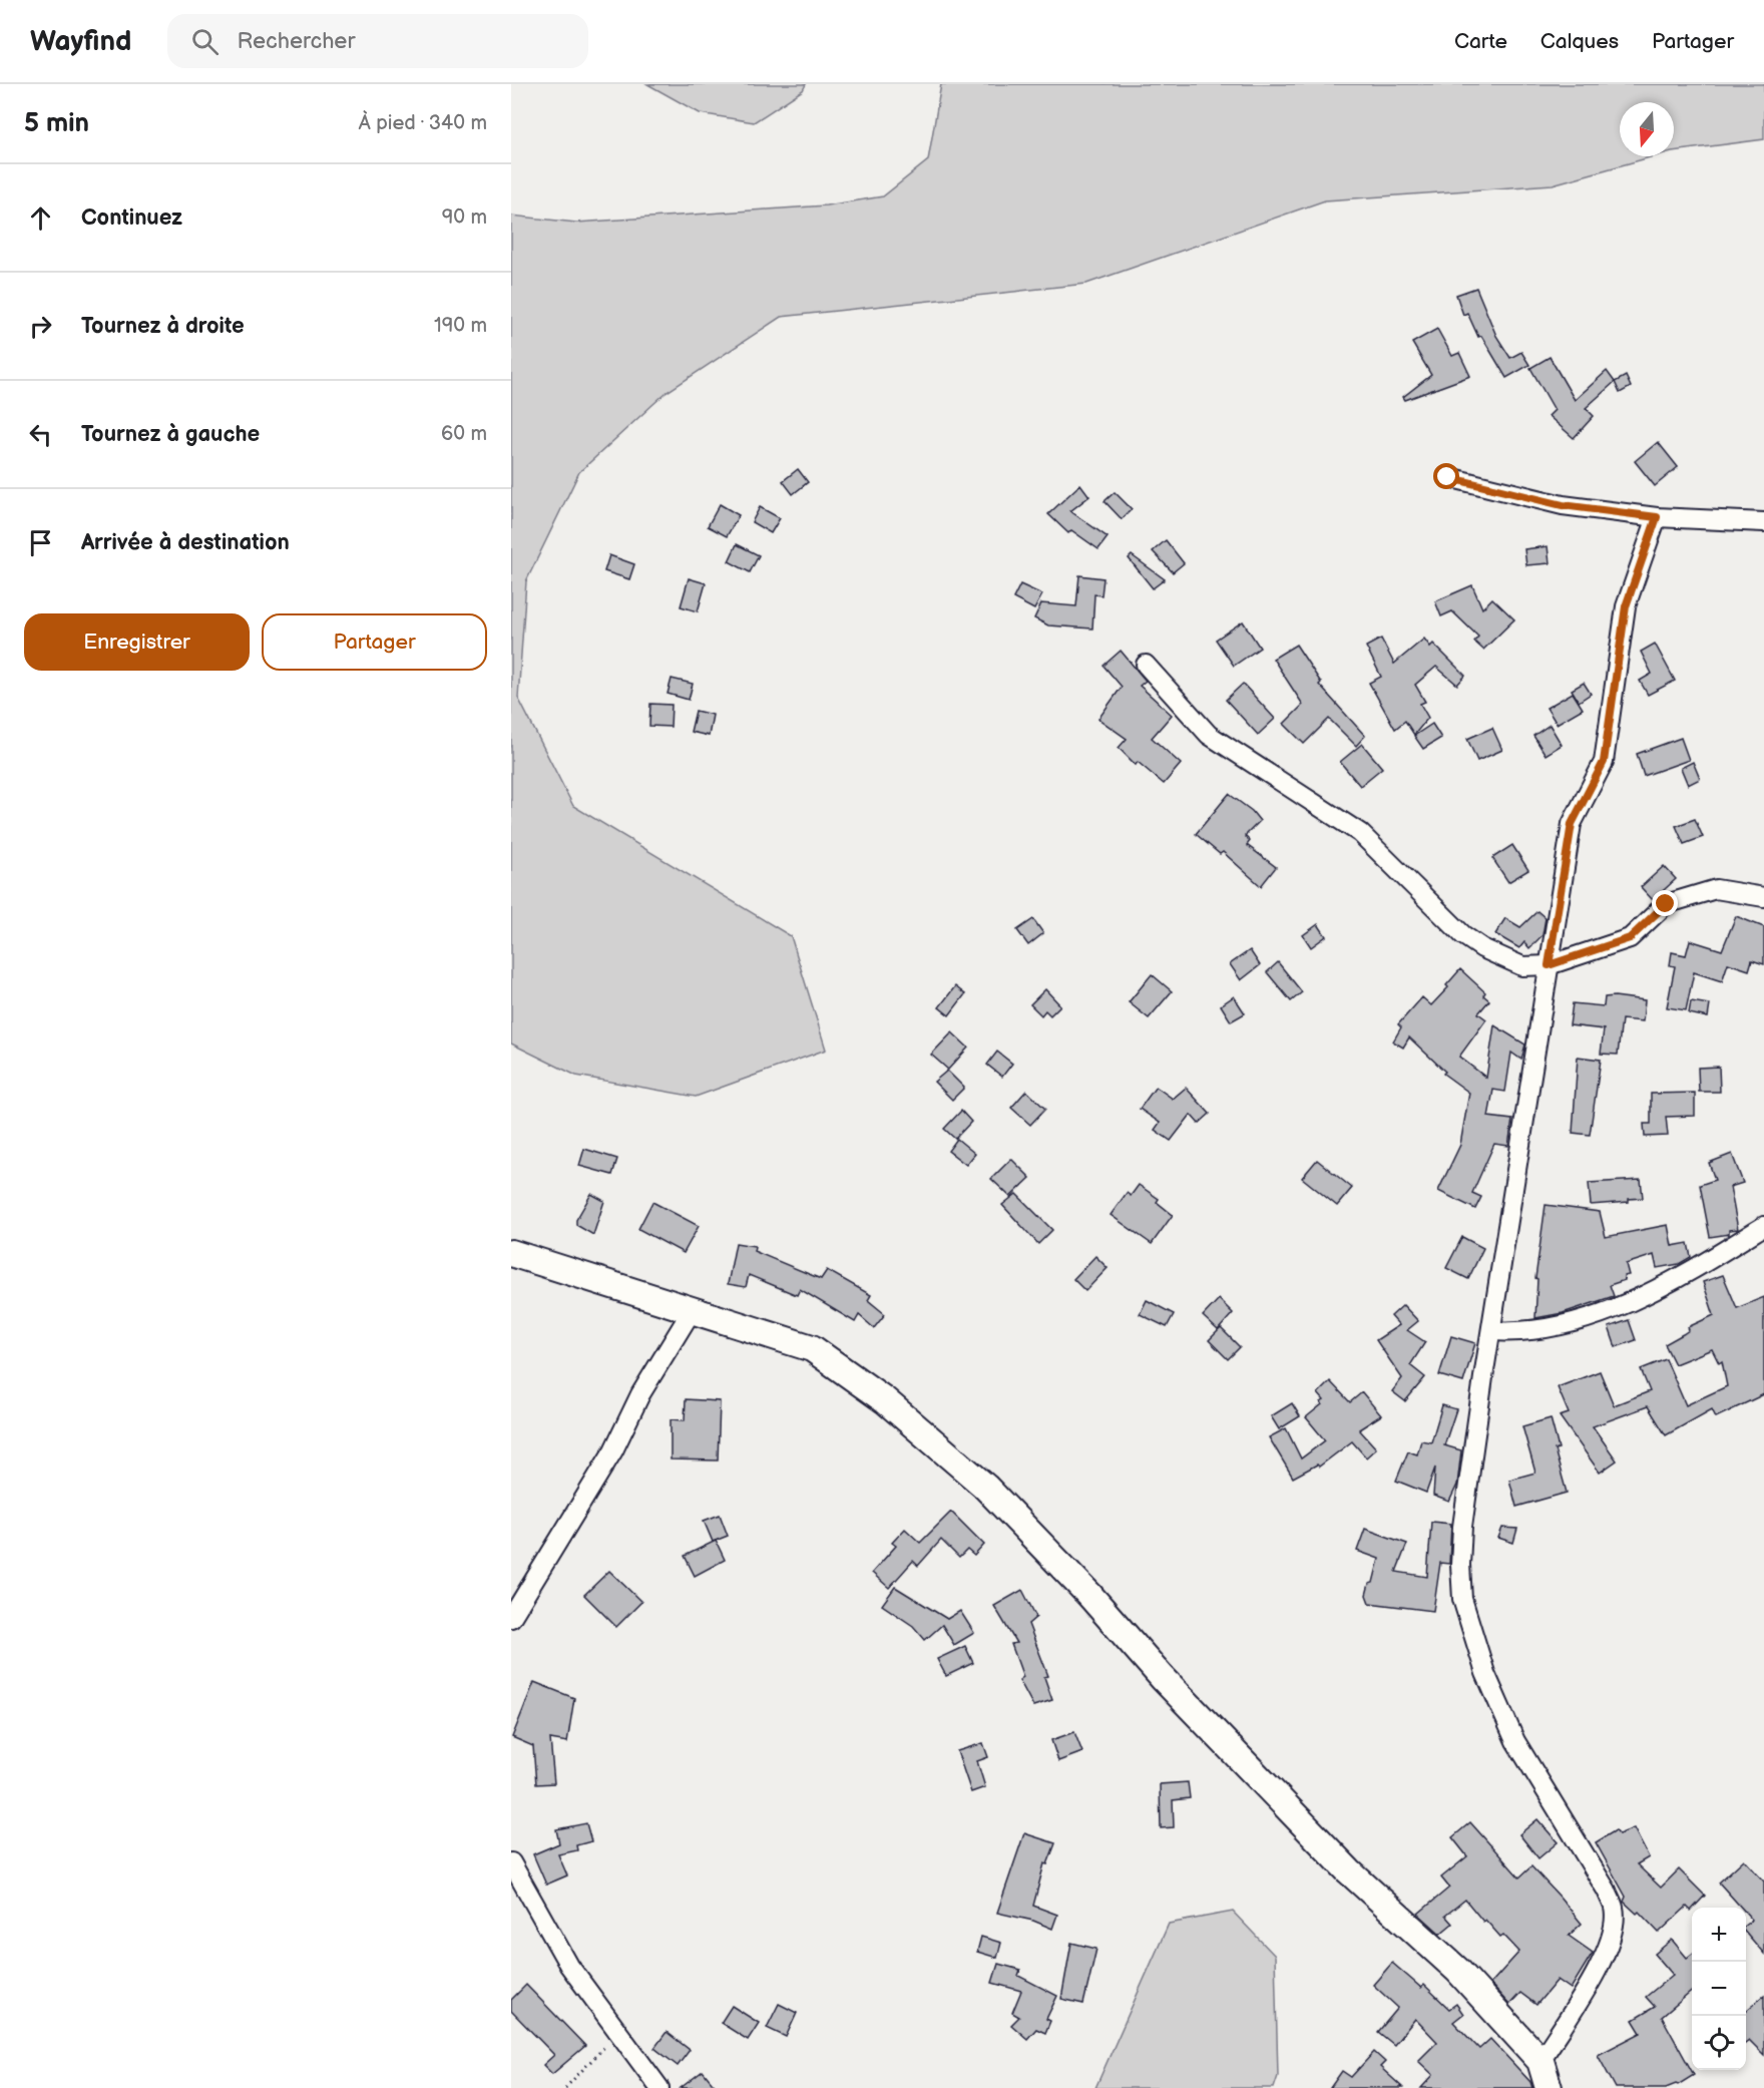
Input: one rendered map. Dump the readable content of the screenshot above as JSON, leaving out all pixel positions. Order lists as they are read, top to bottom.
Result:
{
  "north": "bottom",
  "page": {
    "header": "Wayfind",
    "search": "Rechercher",
    "nav": ["Carte", "Calques", "Partager"],
    "heading": ["5 min", "À pied · 340 m"],
    "list": [
      ["Continuez", "90 m"],
      ["Tournez à droite", "190 m"],
      ["Tournez à gauche", "60 m"],
      "Arrivée à destination"
    ],
    "buttons": ["Enregistrer", "Partager"],
    "map_buttons": ["+", "−"]
  }
}
